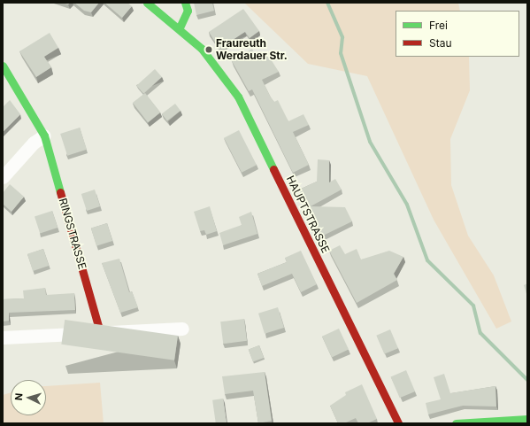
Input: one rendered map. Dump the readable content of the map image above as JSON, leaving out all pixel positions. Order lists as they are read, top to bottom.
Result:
{
  "streets": {
    "main road": ["HAUPTSTRASSE", "RINGSTRASSE"]
  },
  "places": ["Fraureuth Werdauer Str."],
  "legend": ["Frei", "Stau"],
  "north": "left"
}
